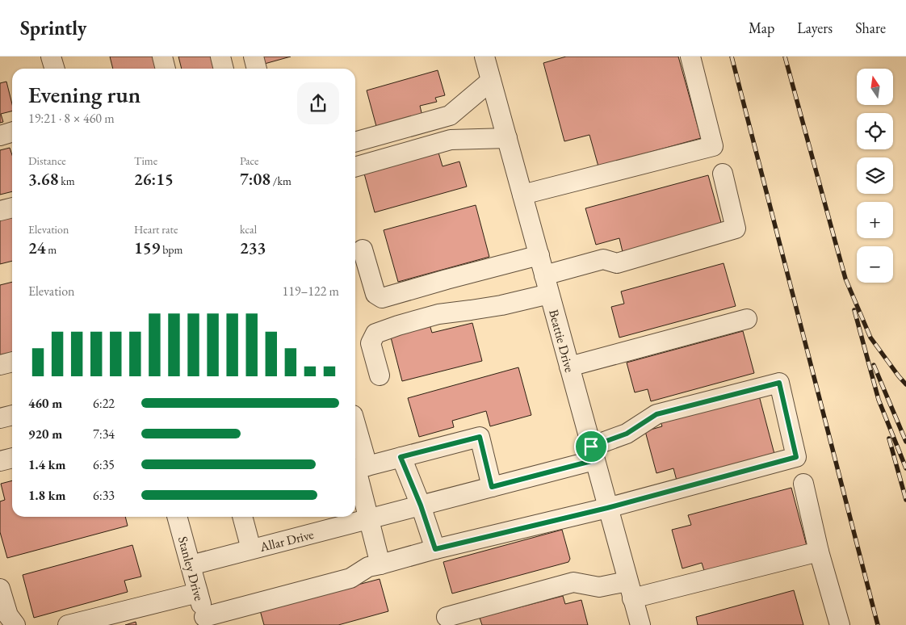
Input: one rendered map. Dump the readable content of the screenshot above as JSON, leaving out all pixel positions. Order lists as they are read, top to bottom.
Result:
{
  "streets": {
    "street": ["Beattie Drive", "Allar Drive", "Stanley Drive"]
  },
  "crossings": [
    ["Beattie Drive", "Allar Drive"],
    ["Allar Drive", "Stanley Drive"]
  ],
  "north": "top",
  "page": {
    "header": "Sprintly",
    "nav": ["Map", "Layers", "Share"],
    "map_buttons": ["+", "−"],
    "heading": ["Evening run", "19:21 · 8 × 460 m"],
    "stats": [
      ["Distance", "3.68 km"],
      ["Time", "26:15"],
      ["Pace", "7:08 /km"],
      ["Elevation", "24 m"],
      ["Heart rate", "159 bpm"],
      ["kcal", "233"]
    ],
    "chart": ["Elevation", "119–122 m"],
    "list": [
      {
        "name": "460 m",
        "note": "6:22"
      },
      {
        "name": "920 m",
        "note": "7:34"
      },
      {
        "name": "1.4 km",
        "note": "6:35"
      },
      {
        "name": "1.8 km",
        "note": "6:33"
      }
    ]
  }
}
